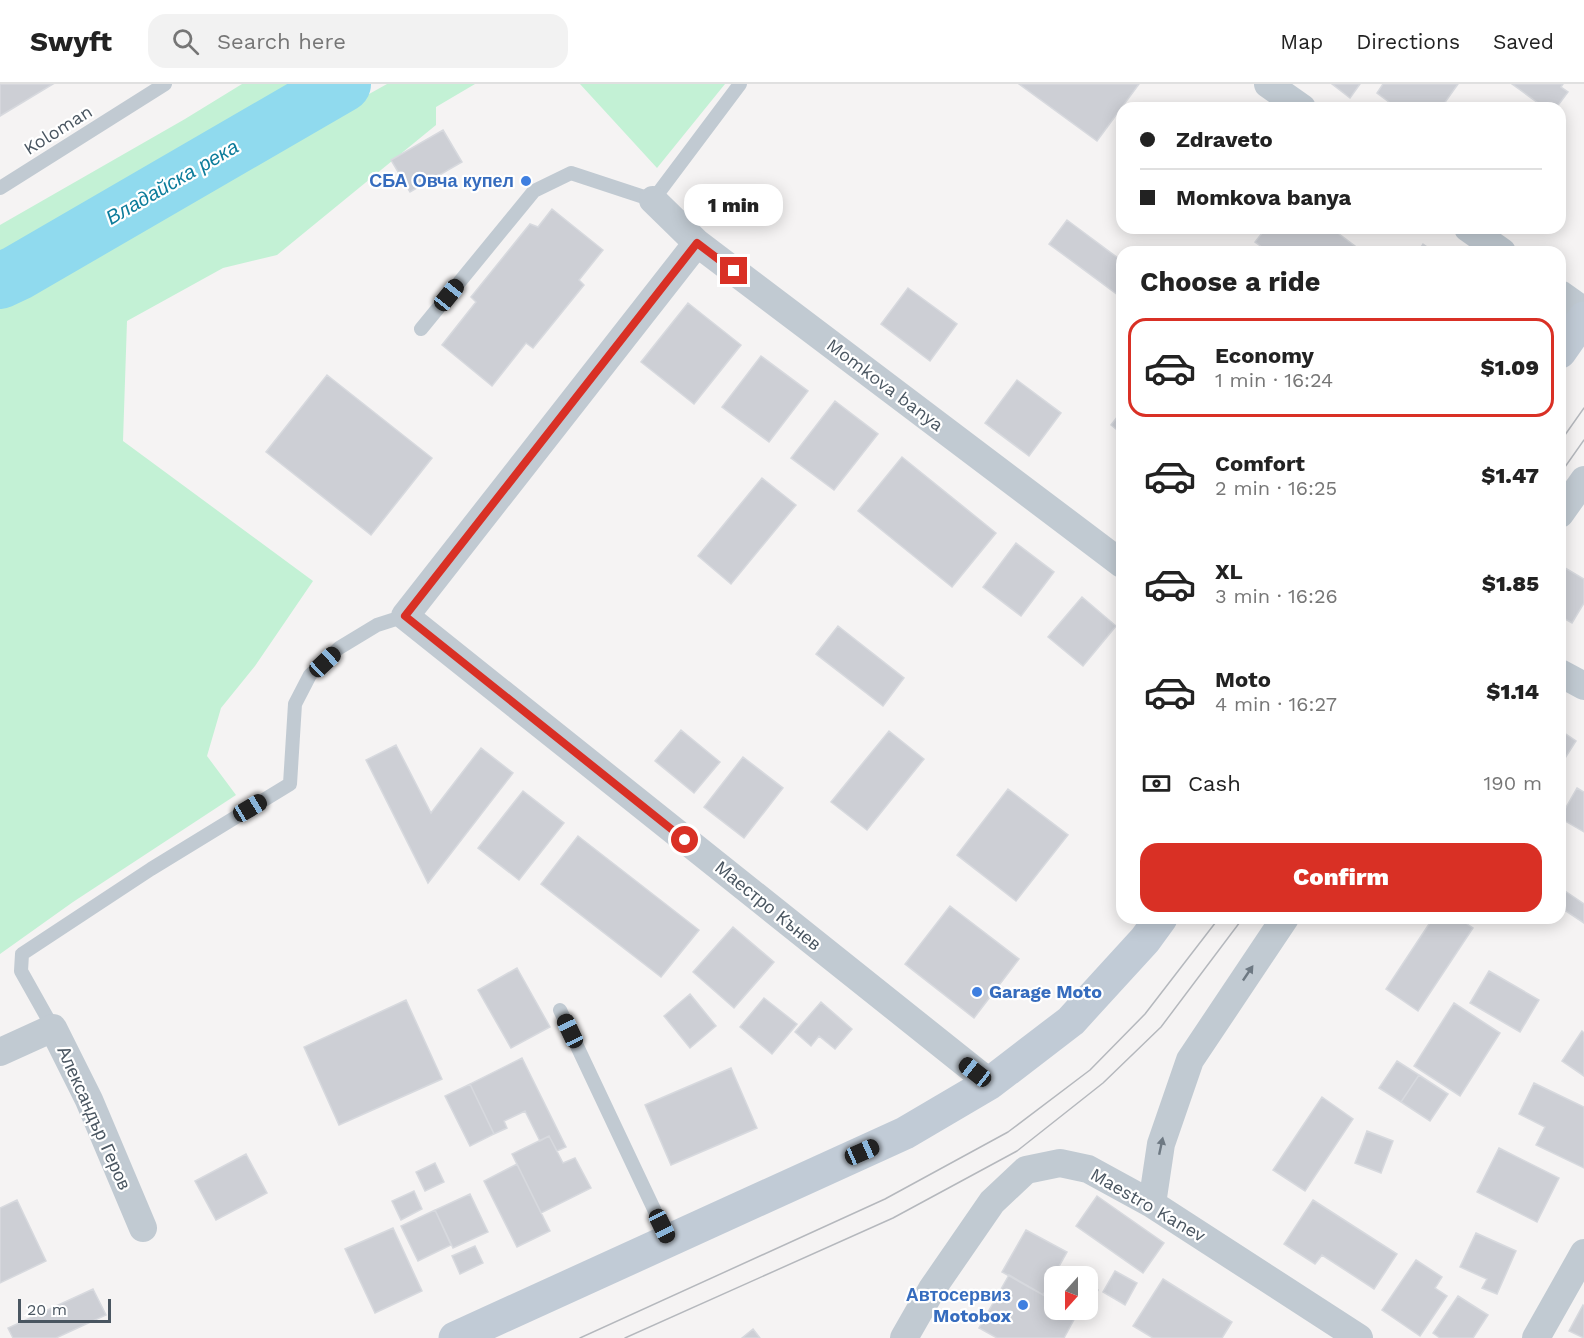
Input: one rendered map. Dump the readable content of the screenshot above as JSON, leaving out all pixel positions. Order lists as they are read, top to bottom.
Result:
{
  "streets": {
    "street": [
      "Momkova banya",
      "Маестро Кънев",
      "Александър Геров",
      "Maestro Kanev"
    ],
    "lane": ["Koloman"]
  },
  "water": ["Владайска река"],
  "places": ["СБА Овча купел", "Garage Moto", "Автосервиз Motobox"],
  "scale_bar": "20 m",
  "north": "bottom",
  "page": {
    "header": "Swyft",
    "search": "Search here",
    "nav": ["Map", "Directions", "Saved"],
    "banner": ["Zdraveto", "Momkova banya"],
    "bubble": "1 min",
    "heading": "Choose a ride",
    "list": [
      {
        "name": "Economy",
        "note": "1 min · 16:24",
        "value": "$1.09"
      },
      {
        "name": "Comfort",
        "note": "2 min · 16:25",
        "value": "$1.47"
      },
      {
        "name": "XL",
        "note": "3 min · 16:26",
        "value": "$1.85"
      },
      {
        "name": "Moto",
        "note": "4 min · 16:27",
        "value": "$1.14"
      }
    ],
    "pay": ["Cash", "190 m"],
    "buttons": "Confirm",
    "scale": "20 m"
  }
}
